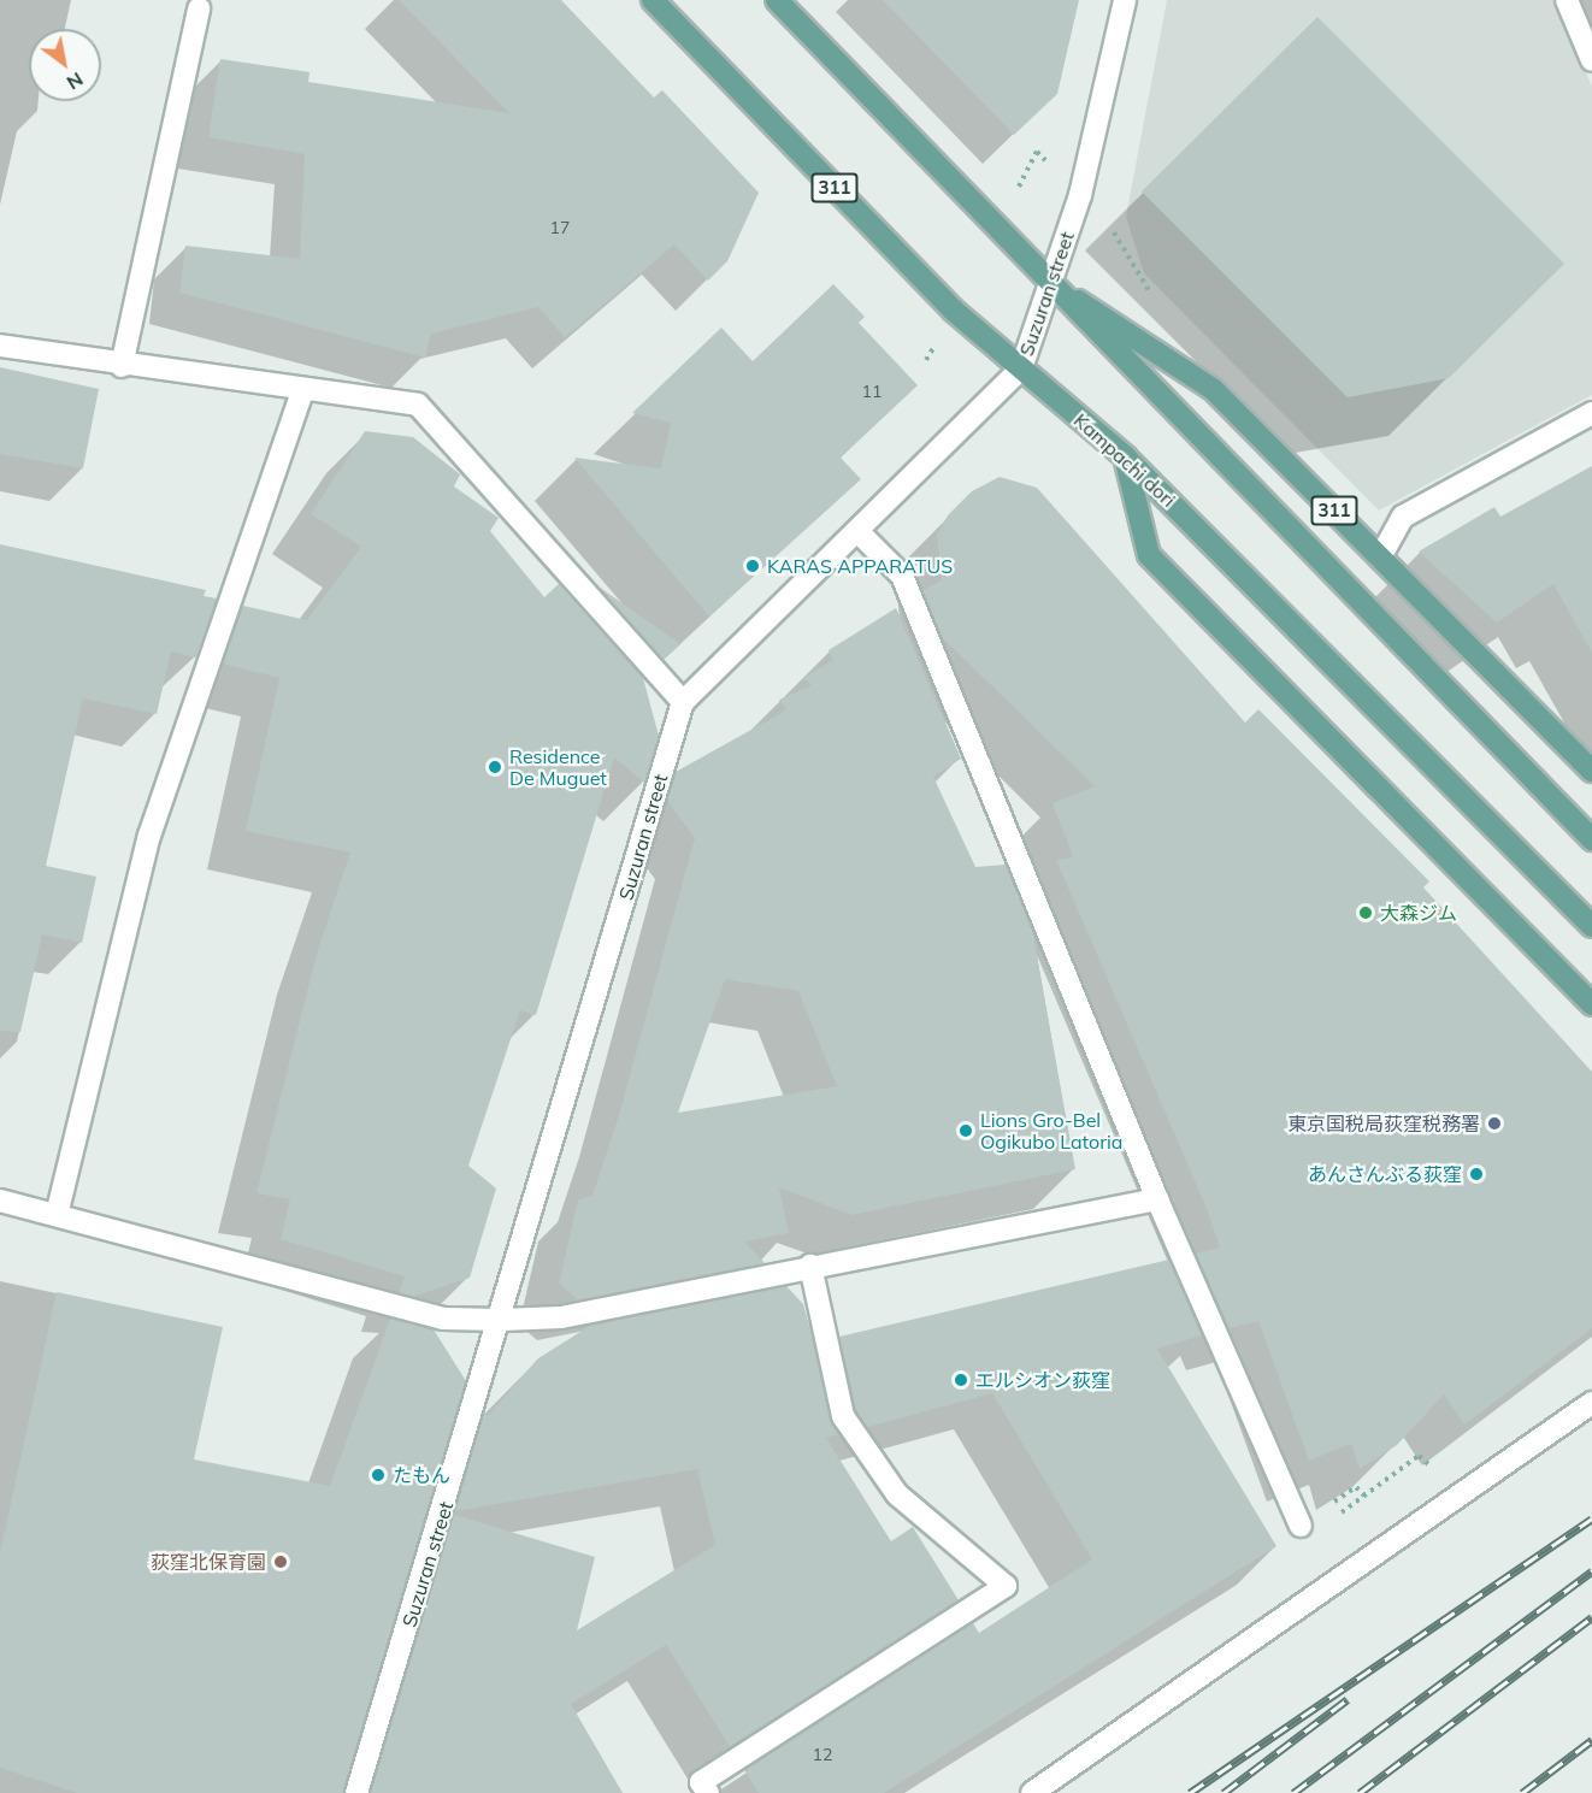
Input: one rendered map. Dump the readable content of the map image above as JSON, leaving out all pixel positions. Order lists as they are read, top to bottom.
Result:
{
  "streets": {
    "main road": ["311", "Kampachi dori"],
    "street": ["Suzuran street"]
  },
  "crossings": [
    ["311", "Suzuran street"],
    ["Suzuran street", "Kampachi dori"]
  ],
  "places": [
    "KARAS APPARATUS",
    "Residence De Muguet",
    "大森ジム",
    "東京国税局荻窪税務署",
    "Lions Gro-Bel Ogikubo Latoria",
    "あんさんぶる荻窪",
    "エルシオン荻窪",
    "たもん",
    "荻窪北保育園"
  ],
  "house_numbers": ["17", "11", "12"],
  "north": "bottom right"
}
